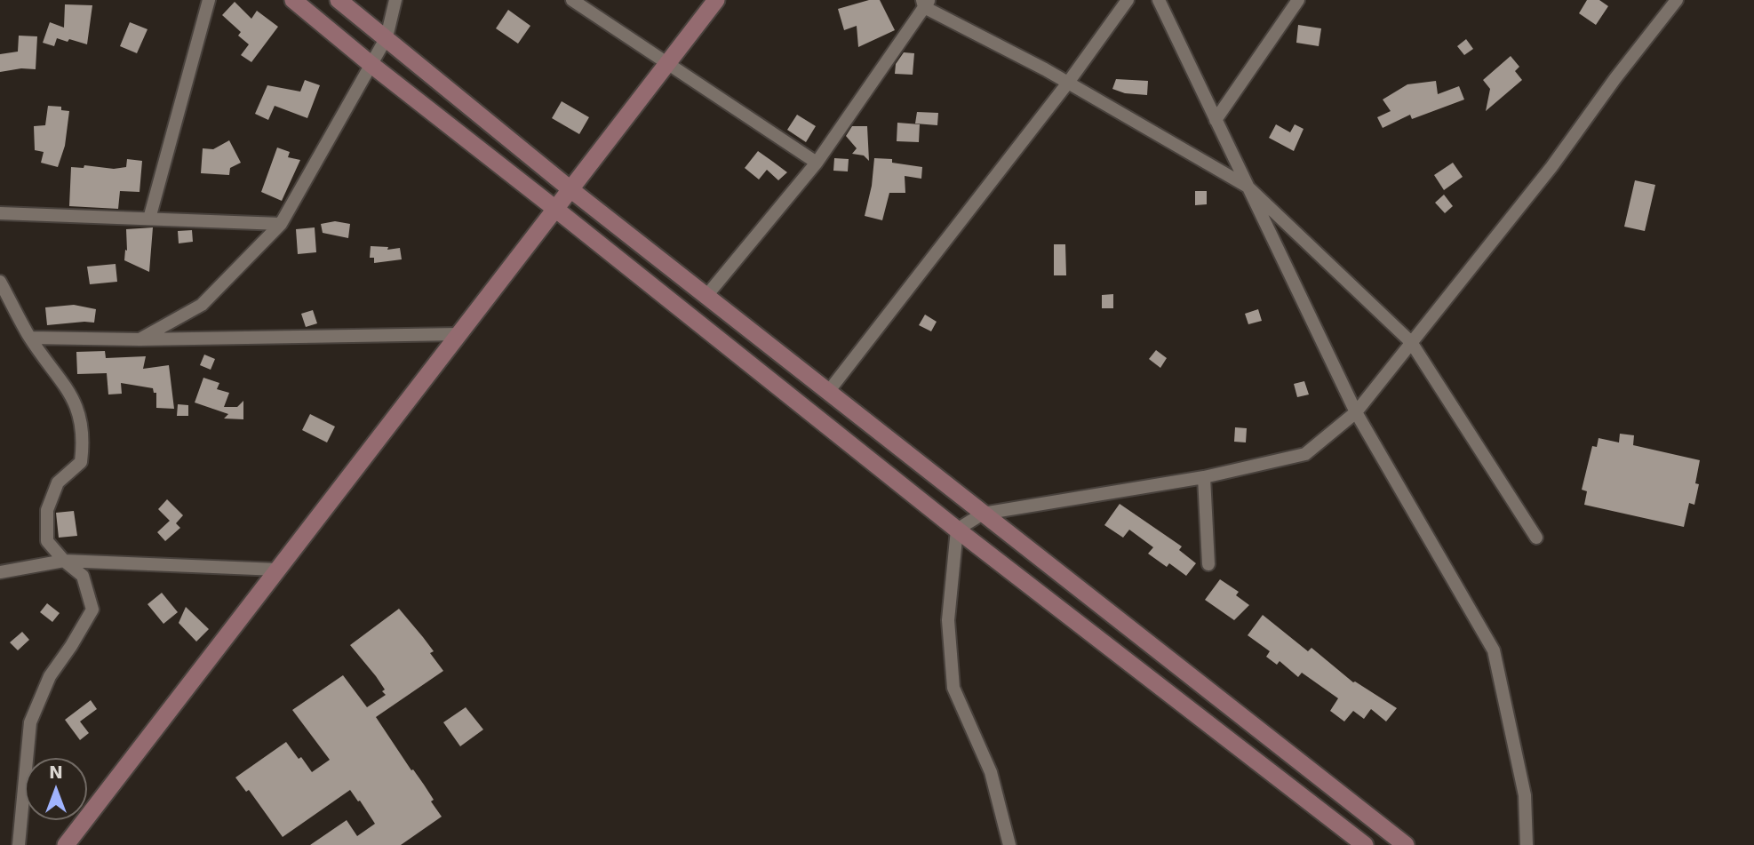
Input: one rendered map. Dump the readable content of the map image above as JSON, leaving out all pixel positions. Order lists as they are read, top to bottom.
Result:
{
  "north": "top"
}
